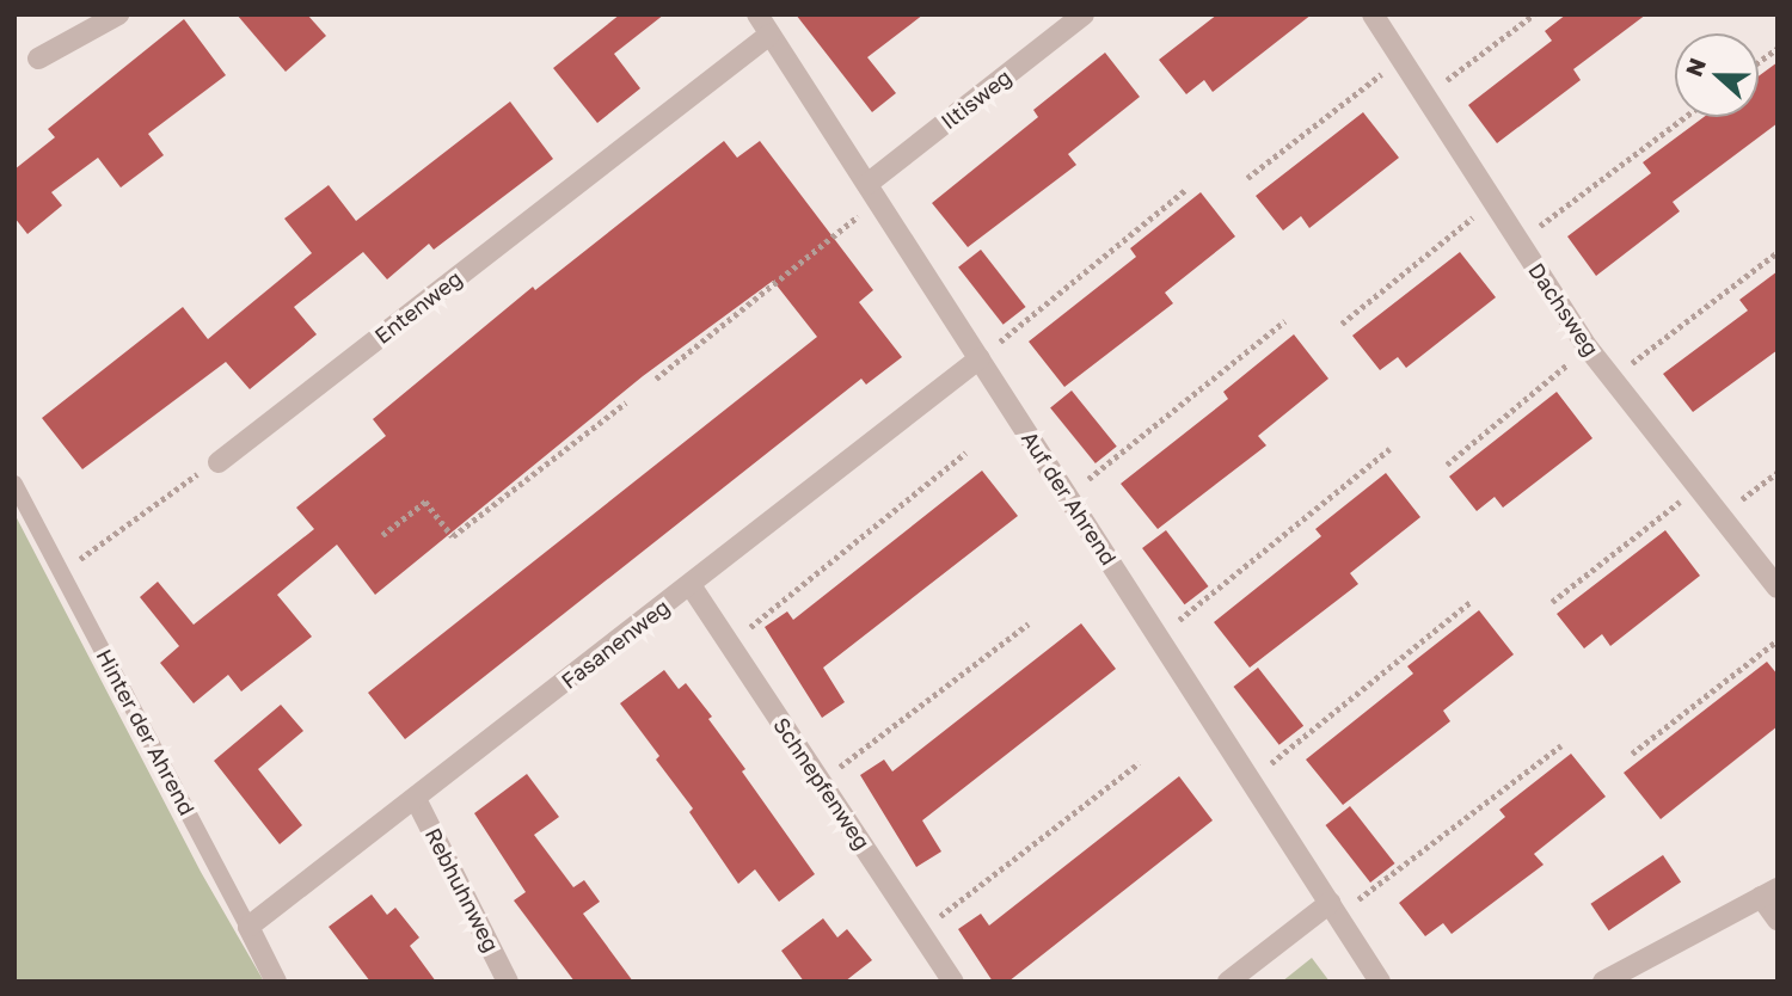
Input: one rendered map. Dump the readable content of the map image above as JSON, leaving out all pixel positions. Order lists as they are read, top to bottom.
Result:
{
  "streets": {
    "street": [
      "Iltisweg",
      "Entenweg",
      "Dachsweg",
      "Auf der Ahrend",
      "Fasanenweg",
      "Hinter der Ahrend",
      "Schnepfenweg",
      "Rebhuhnweg"
    ]
  },
  "crossings": [
    ["Iltisweg", "Auf der Ahrend"],
    ["Entenweg", "Auf der Ahrend"],
    ["Auf der Ahrend", "Fasanenweg"],
    ["Fasanenweg", "Hinter der Ahrend"],
    ["Fasanenweg", "Schnepfenweg"],
    ["Fasanenweg", "Rebhuhnweg"]
  ],
  "north": "left"
}
